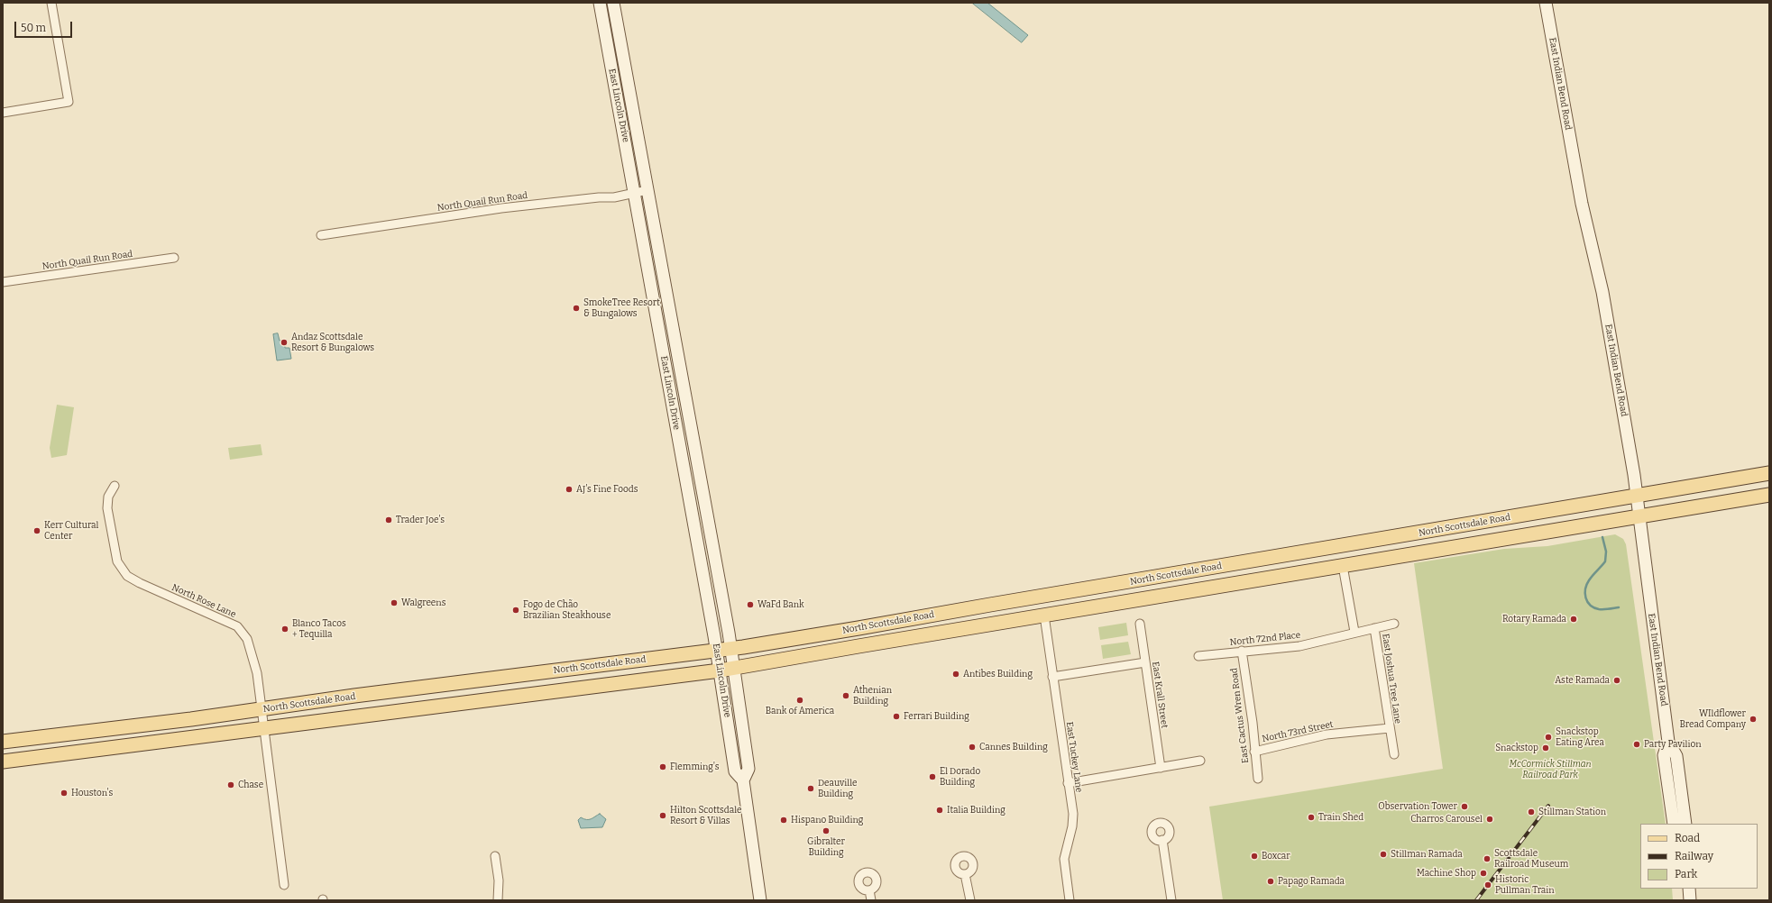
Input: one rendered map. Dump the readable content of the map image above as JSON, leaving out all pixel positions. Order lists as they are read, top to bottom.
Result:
{
  "streets": {
    "main road": ["East Indian Bend Road", "East Lincoln Drive", "North Scottsdale Road"],
    "street": [
      "North Quail Run Road",
      "North Rose Lane",
      "North 72nd Place",
      "East Joshua Tree Lane",
      "East Krall Street",
      "East Cactus Wren Road",
      "North 73rd Street",
      "East Tuckey Lane"
    ]
  },
  "crossings": [
    ["East Indian Bend Road", "North Scottsdale Road"],
    ["East Lincoln Drive", "North Quail Run Road"],
    ["East Lincoln Drive", "North Scottsdale Road"],
    ["North Scottsdale Road", "North Rose Lane"],
    ["North Scottsdale Road", "East Tuckey Lane"],
    ["North 72nd Place", "East Joshua Tree Lane"],
    ["North 72nd Place", "East Cactus Wren Road"],
    ["East Joshua Tree Lane", "North 73rd Street"],
    ["East Cactus Wren Road", "North 73rd Street"]
  ],
  "parks": ["McCormick Stillman Railroad Park"],
  "places": [
    "SmokeTree Resort & Bungalows",
    "Andaz Scottsdale Resort & Bungalows",
    "AJ's Fine Foods",
    "Trader Joe's",
    "Kerr Cultural Center",
    "Walgreens",
    "WaFd Bank",
    "Fogo de Chão Brazilian Steakhouse",
    "Rotary Ramada",
    "Blanco Tacos + Tequilla",
    "Antibes Building",
    "Aste Ramada",
    "Athenian Building",
    "Bank of America",
    "Ferrari Building",
    "WIldflower Bread Company",
    "Snackstop Eating Area",
    "Party Pavilion",
    "Cannes Building",
    "Snackstop",
    "Flemming's",
    "El Dorado Building",
    "Chase",
    "Deauville Building",
    "Houston's",
    "Observation Tower",
    "Italia Building",
    "Stillman Station",
    "Hilton Scottsdale Resort & Villas",
    "Train Shed",
    "Charros Carousel",
    "Hispano Building",
    "Gibralter Building",
    "Stillman Ramada",
    "Boxcar",
    "Scottsdale Railroad Museum",
    "Machine Shop",
    "Papago Ramada",
    "Historic Pullman Train"
  ],
  "legend": ["Road", "Railway", "Park"],
  "scale_bar": "50 m"
}
